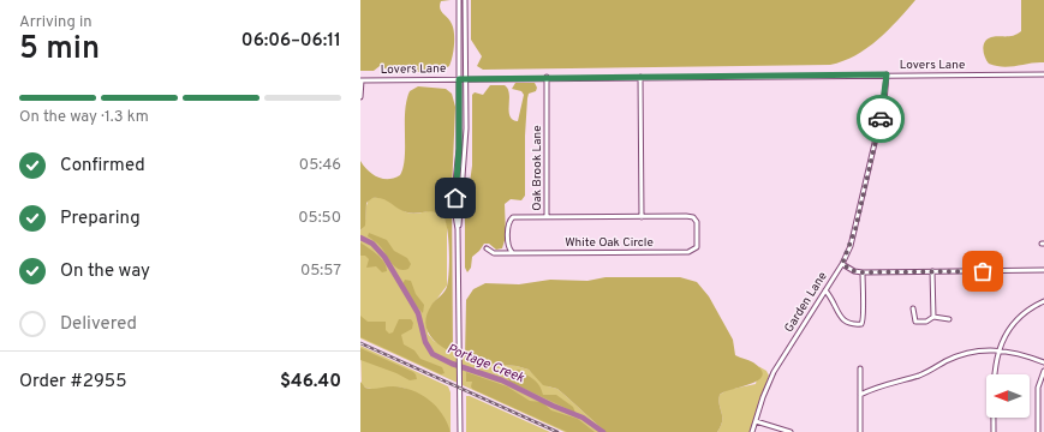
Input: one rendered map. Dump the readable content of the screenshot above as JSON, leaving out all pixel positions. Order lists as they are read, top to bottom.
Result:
{
  "streets": {
    "street": [
      "Lovers Lane",
      "Oak Brook Lane",
      "White Oak Circle",
      "Garden Lane"
    ]
  },
  "crossings": [
    ["Lovers Lane", "Oak Brook Lane"],
    ["Oak Brook Lane", "White Oak Circle"]
  ],
  "water": ["Portage Creek"],
  "north": "left",
  "page": {
    "heading": ["5 min", "Arriving in", "06:06–06:11"],
    "panel": ["Order #2955", "$46.40"],
    "bar": "On the way · 1.3 km",
    "list": [
      ["Confirmed", "05:46"],
      ["Preparing", "05:50"],
      ["On the way", "05:57"],
      "Delivered"
    ]
  }
}
